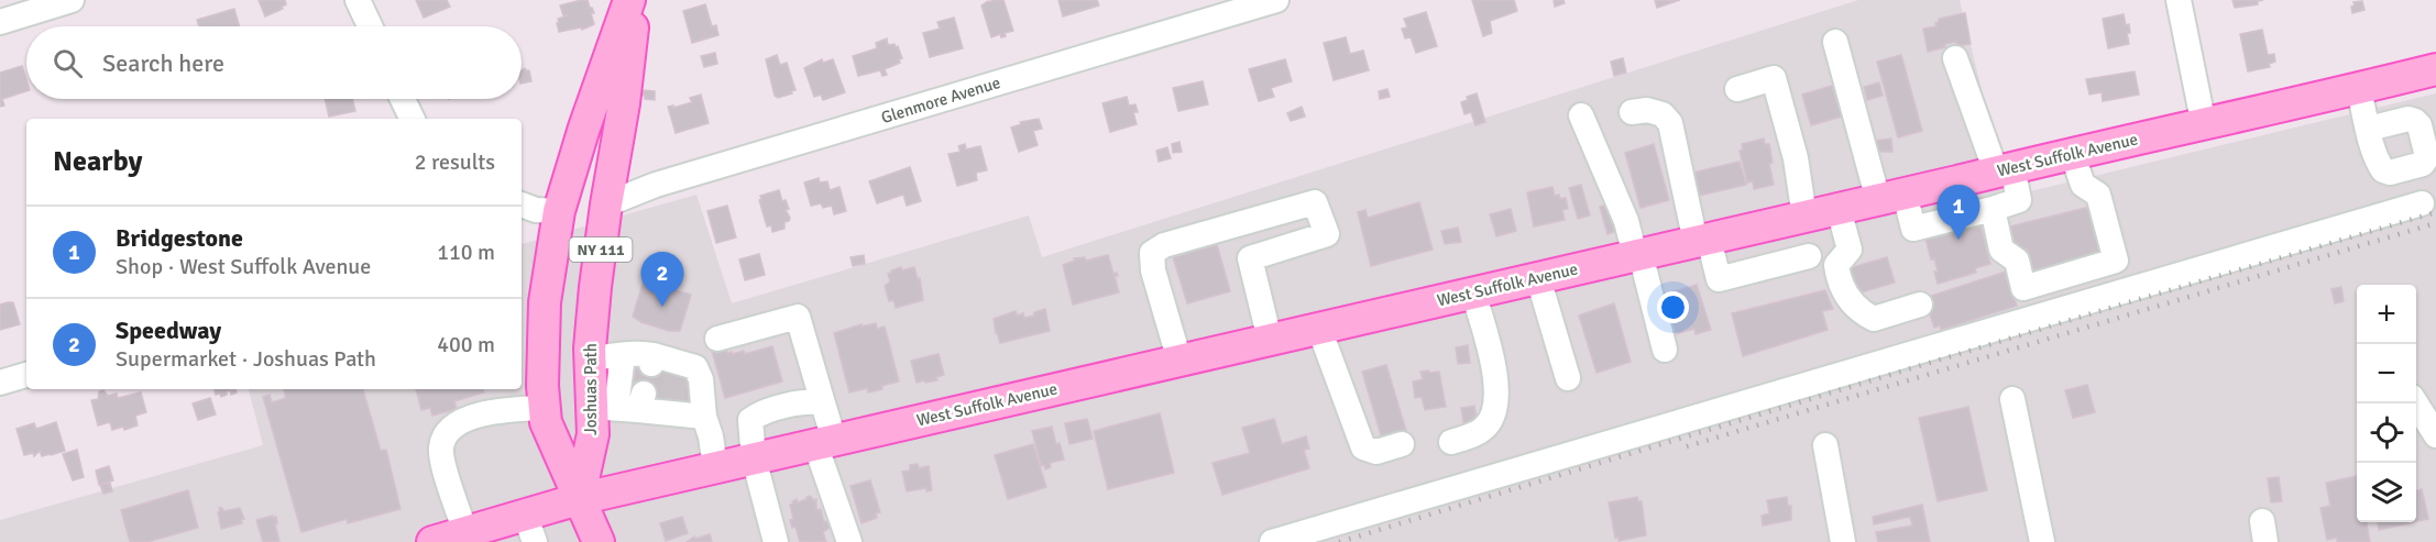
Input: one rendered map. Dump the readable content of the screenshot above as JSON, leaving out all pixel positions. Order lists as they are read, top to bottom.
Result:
{
  "streets": {
    "main road": ["West Suffolk Avenue", "NY 111", "Joshuas Path"],
    "street": ["Glenmore Avenue"]
  },
  "crossings": [
    ["Glenmore Avenue", "Joshuas Path"],
    ["West Suffolk Avenue", "NY 111"],
    ["West Suffolk Avenue", "Joshuas Path"],
    ["NY 111", "Joshuas Path"]
  ],
  "page": {
    "search": "Search here",
    "heading": ["Nearby", "2 results"],
    "pins": ["1", "2"],
    "list": [
      {
        "mark": "1",
        "name": "Bridgestone",
        "note": "Shop · West Suffolk Avenue",
        "value": "110 m"
      },
      {
        "mark": "2",
        "name": "Speedway",
        "note": "Supermarket · Joshuas Path",
        "value": "400 m"
      }
    ],
    "map_buttons": ["+", "−"]
  }
}
